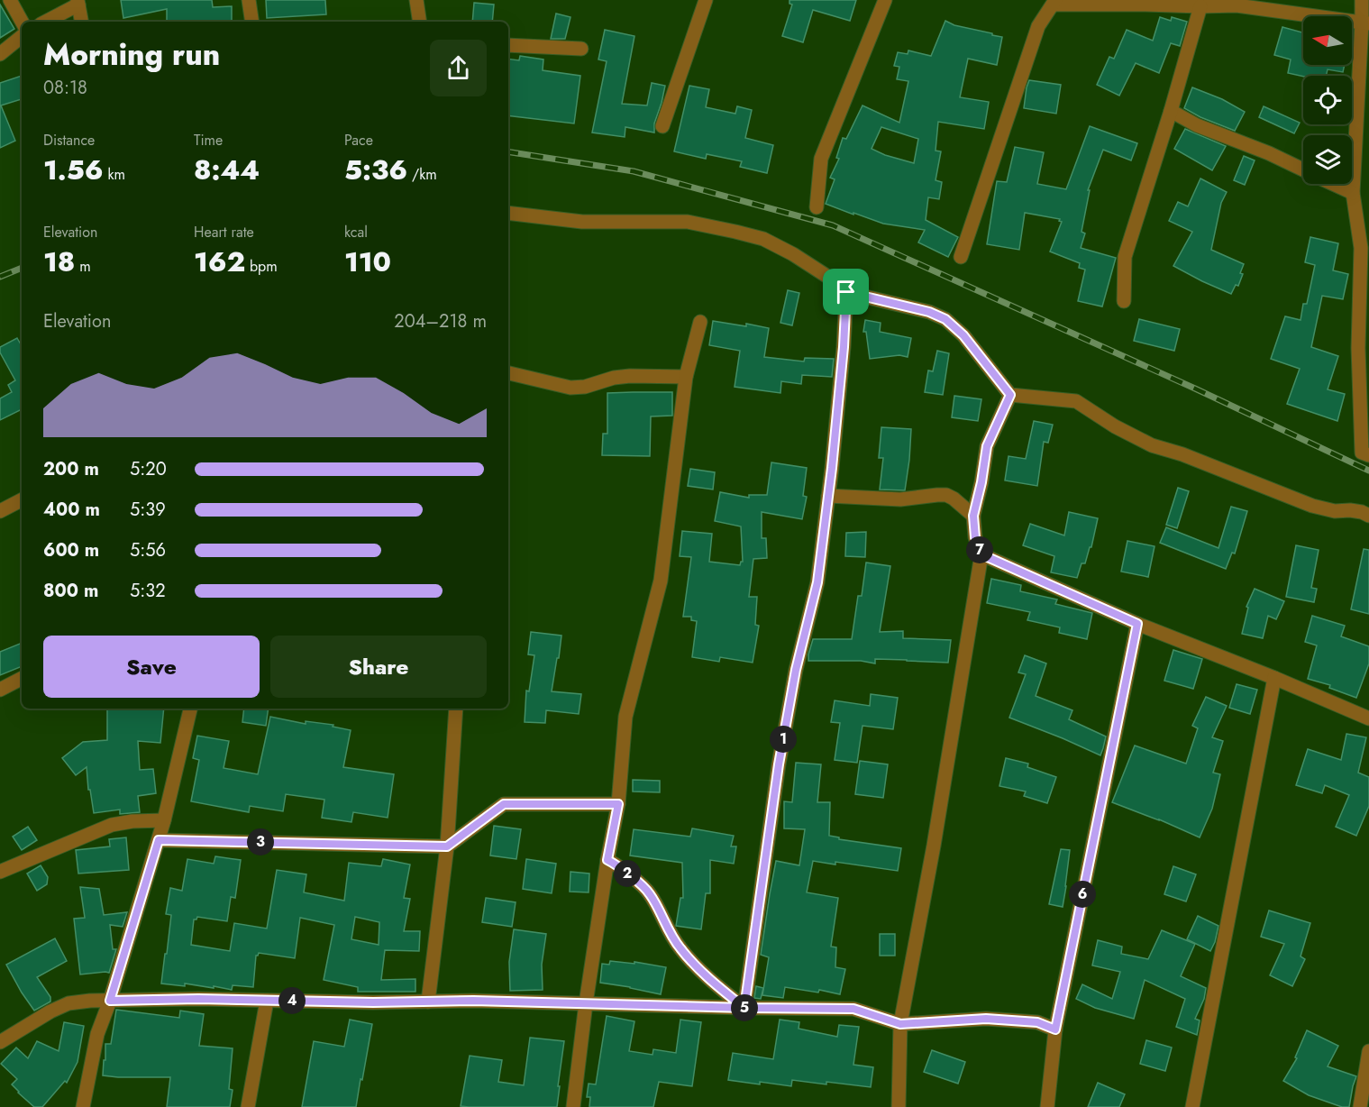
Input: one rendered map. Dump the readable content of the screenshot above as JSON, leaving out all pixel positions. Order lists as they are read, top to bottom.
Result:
{
  "north": "left",
  "page": {
    "heading": ["Morning run", "08:18"],
    "stats": [
      ["Distance", "1.56 km"],
      ["Time", "8:44"],
      ["Pace", "5:36 /km"],
      ["Elevation", "18 m"],
      ["Heart rate", "162 bpm"],
      ["kcal", "110"]
    ],
    "chart": ["Elevation", "204–218 m"],
    "list": [
      {
        "name": "200 m",
        "note": "5:20"
      },
      {
        "name": "400 m",
        "note": "5:39"
      },
      {
        "name": "600 m",
        "note": "5:56"
      },
      {
        "name": "800 m",
        "note": "5:32"
      }
    ],
    "pins": [
      "7",
      "1",
      "3",
      "2",
      "6",
      "4",
      "5"
    ],
    "buttons": ["Save", "Share"]
  }
}
